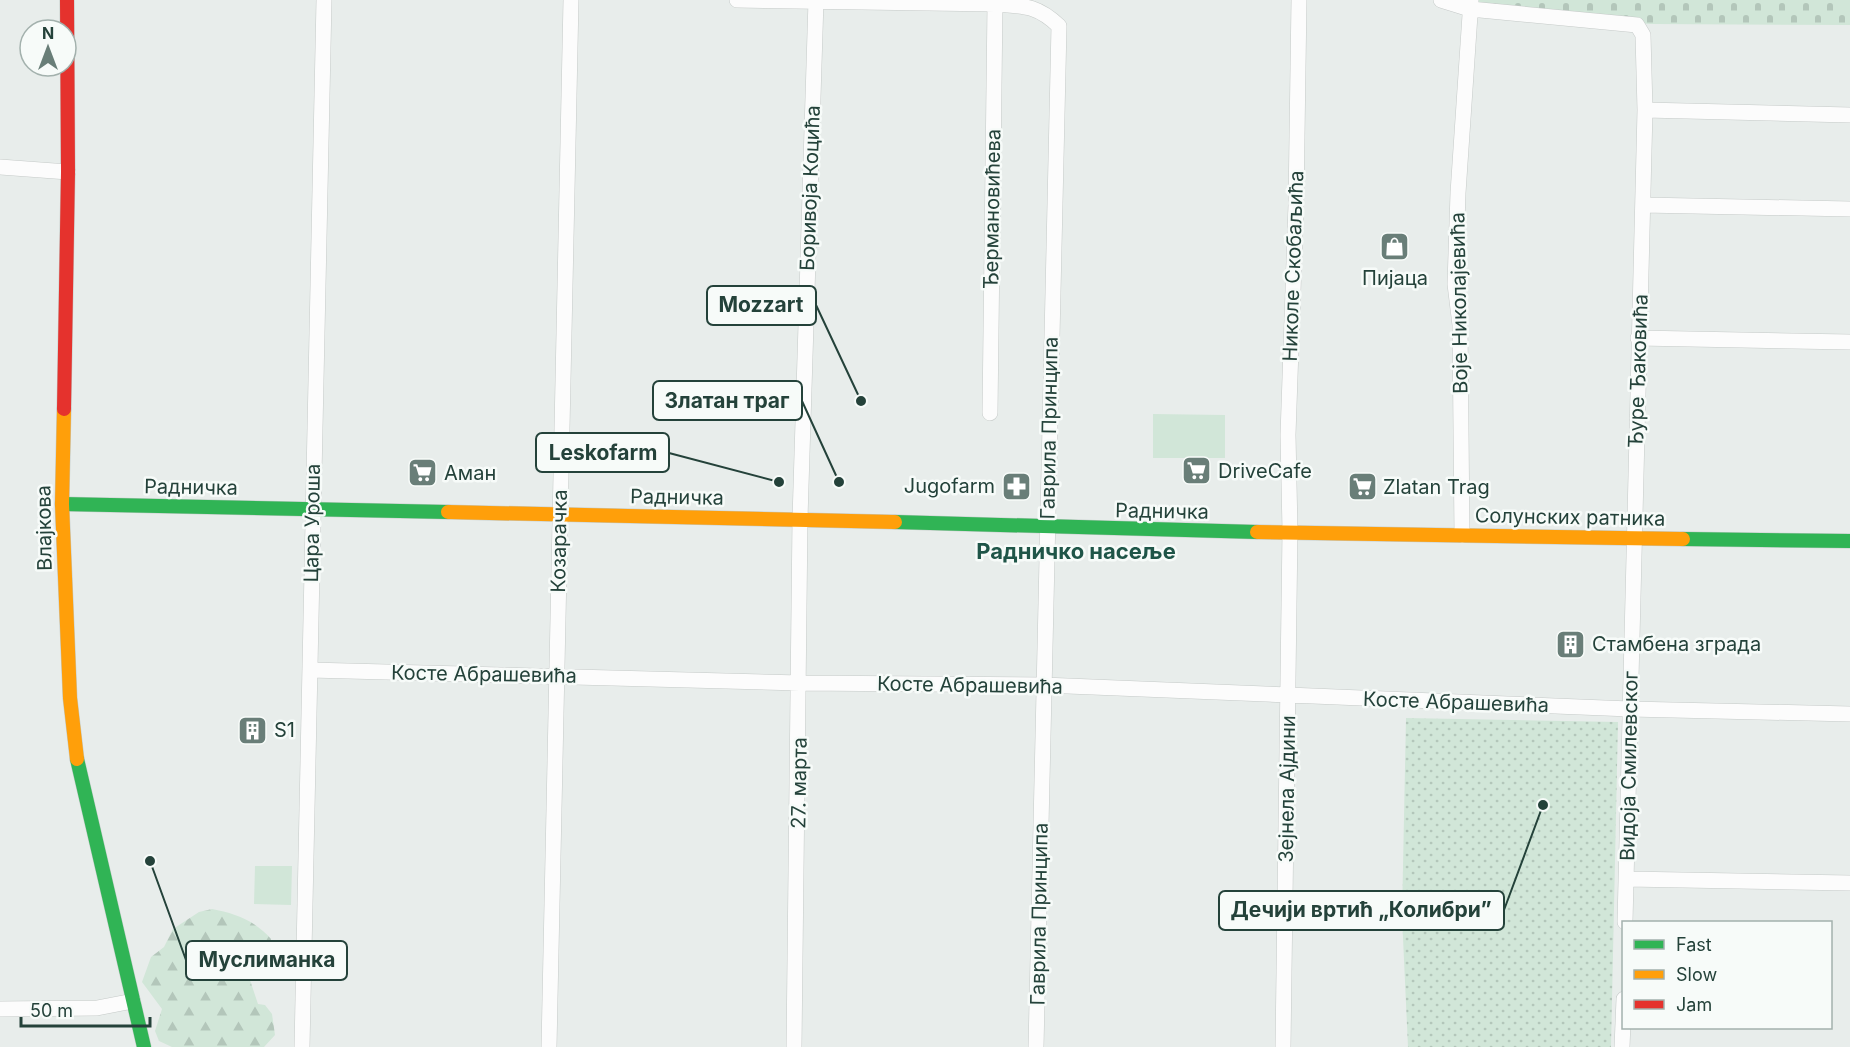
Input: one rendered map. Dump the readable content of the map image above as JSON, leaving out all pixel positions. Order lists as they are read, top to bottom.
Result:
{
  "streets": {
    "main road": ["Радничка", "Солунских ратника", "Влајкова"],
    "street": [
      "Боривоја Коцића",
      "Ђермановићева",
      "Николе Скобаљића",
      "Воје Николајевића",
      "Ђуре Ђаковића",
      "Гаврила Принципа",
      "Цара Уроша",
      "Козарачка",
      "Косте Абрашевића",
      "Видоја Смилевског",
      "27. марта",
      "Зејнела Ајдини"
    ]
  },
  "crossings": [
    ["Боривоја Коцића", "Радничка"],
    ["Боривоја Коцића", "27. марта"],
    ["Ђермановићева", "Гаврила Принципа"],
    ["Николе Скобаљића", "Радничка"],
    ["Николе Скобаљића", "Солунских ратника"],
    ["Николе Скобаљића", "Зејнела Ајдини"],
    ["Воје Николајевића", "Ђуре Ђаковића"],
    ["Воје Николајевића", "Солунских ратника"],
    ["Ђуре Ђаковића", "Солунских ратника"],
    ["Ђуре Ђаковића", "Видоја Смилевског"],
    ["Гаврила Принципа", "Радничка"],
    ["Гаврила Принципа", "Косте Абрашевића"],
    ["Радничка", "Солунских ратника"],
    ["Радничка", "Цара Уроша"],
    ["Радничка", "Влајкова"],
    ["Радничка", "Козарачка"],
    ["Радничка", "27. марта"],
    ["Радничка", "Зејнела Ајдини"],
    ["Солунских ратника", "Видоја Смилевског"],
    ["Солунских ратника", "Зејнела Ајдини"],
    ["Цара Уроша", "Косте Абрашевића"],
    ["Козарачка", "Косте Абрашевића"],
    ["Косте Абрашевића", "Видоја Смилевског"],
    ["Косте Абрашевића", "27. марта"],
    ["Косте Абрашевића", "Зејнела Ајдини"]
  ],
  "districts": ["Радничко насеље"],
  "places": {
    "shop": ["Пијаца"],
    "other": [
      "Mozzart",
      "Leskofarm",
      "Златан траг",
      "Дечији вртић „Колибри”",
      "Муслиманка"
    ],
    "supermarket": ["DriveCafe", "Аман", "Zlatan Trag"],
    "pharmacy": ["Jugofarm"],
    "building": ["Стамбена зграда", "S1"]
  },
  "legend": ["Fast", "Slow", "Jam"],
  "scale_bar": "50 m",
  "north": "top"
}
